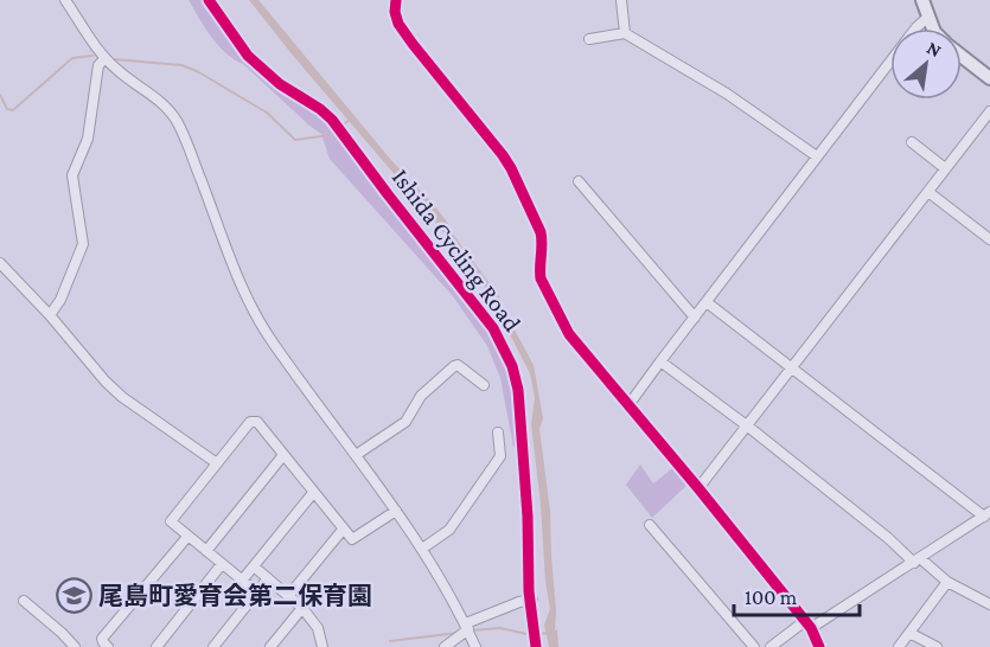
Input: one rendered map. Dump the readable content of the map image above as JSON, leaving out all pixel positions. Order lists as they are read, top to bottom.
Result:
{
  "streets": {
    "cycle path": ["Ishida Cycling Road"]
  },
  "places": {
    "school or university": ["尾島町愛育会第二保育園"]
  },
  "scale_bar": "100 m",
  "north": "top right"
}
